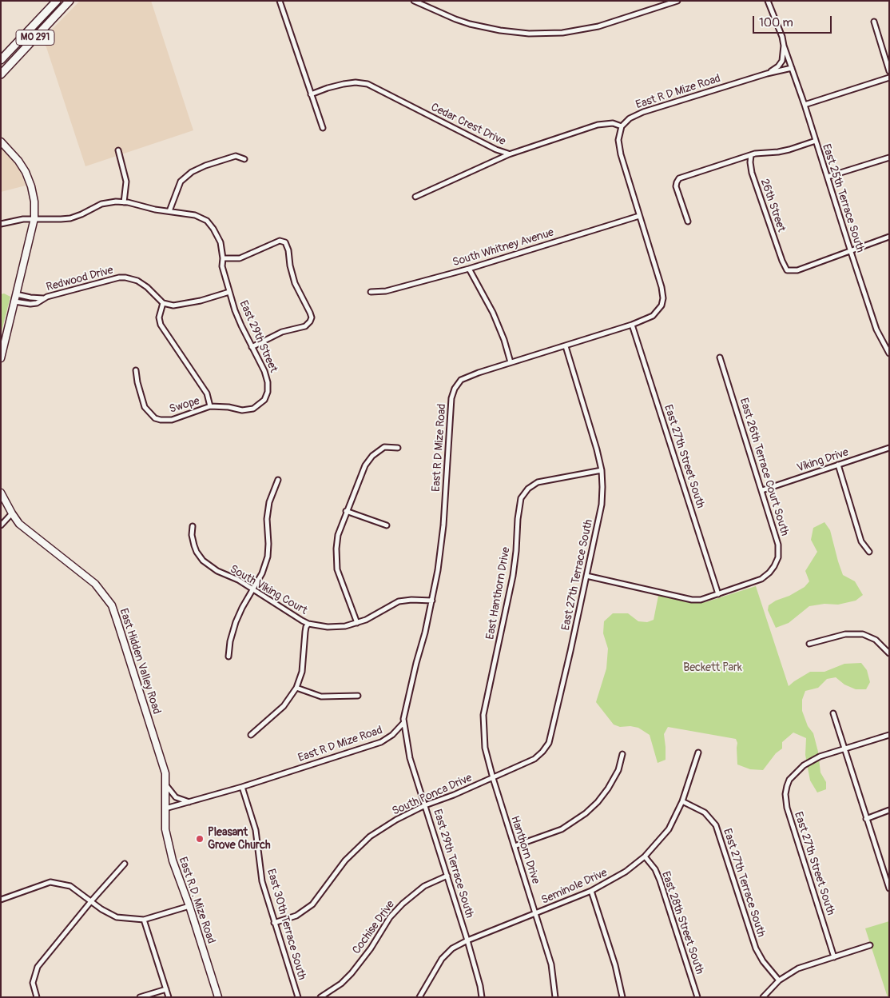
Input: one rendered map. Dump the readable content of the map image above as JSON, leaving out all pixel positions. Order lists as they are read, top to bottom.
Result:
{
  "streets": {
    "highway": ["MO 291"],
    "main road": ["East Hidden Valley Road", "East R.D. Mize Road"],
    "street": [
      "East R D Mize Road",
      "Cedar Crest Drive",
      "East 25th Terrace South",
      "26th Street",
      "South Whitney Avenue",
      "Redwood Drive",
      "East 29th Street",
      "Swope",
      "East 27th Street South",
      "Viking Drive",
      "East 26th Terrace Court South",
      "East 27th Terrace South",
      "South Viking Court",
      "East Hanthorn Drive",
      "South Ponca Drive",
      "Hanthorn Drive",
      "East 29th Terrace South",
      "Seminole Drive",
      "East 28th Street South",
      "East 30th Terrace South",
      "Cochise Drive"
    ]
  },
  "crossings": [
    ["East R D Mize Road", "Cedar Crest Drive"],
    ["East R D Mize Road", "East 25th Terrace South"],
    ["East R D Mize Road", "South Whitney Avenue"],
    ["East R D Mize Road", "East 27th Street South"],
    ["East R D Mize Road", "East 27th Terrace South"],
    ["East R D Mize Road", "South Viking Court"],
    ["East R D Mize Road", "East Hidden Valley Road"],
    ["East R D Mize Road", "East 29th Terrace South"],
    ["East R D Mize Road", "East R.D. Mize Road"],
    ["East R D Mize Road", "East 30th Terrace South"],
    ["East 25th Terrace South", "26th Street"],
    ["East 29th Street", "Swope"],
    ["East 27th Street South", "East 26th Terrace Court South"],
    ["Viking Drive", "East 26th Terrace Court South"],
    ["East 27th Terrace South", "East Hanthorn Drive"],
    ["East 27th Terrace South", "South Ponca Drive"],
    ["East 27th Terrace South", "Hanthorn Drive"],
    ["East 27th Terrace South", "Seminole Drive"],
    ["East Hanthorn Drive", "South Ponca Drive"],
    ["East Hanthorn Drive", "Hanthorn Drive"],
    ["East Hidden Valley Road", "East R.D. Mize Road"],
    ["South Ponca Drive", "Hanthorn Drive"],
    ["South Ponca Drive", "East 29th Terrace South"],
    ["South Ponca Drive", "East 30th Terrace South"],
    ["Hanthorn Drive", "Seminole Drive"],
    ["East 29th Terrace South", "Seminole Drive"],
    ["East 29th Terrace South", "Cochise Drive"],
    ["Seminole Drive", "East 28th Street South"]
  ],
  "parks": ["Beckett Park"],
  "places": ["Pleasant Grove Church"],
  "scale_bar": "100 m"
}
